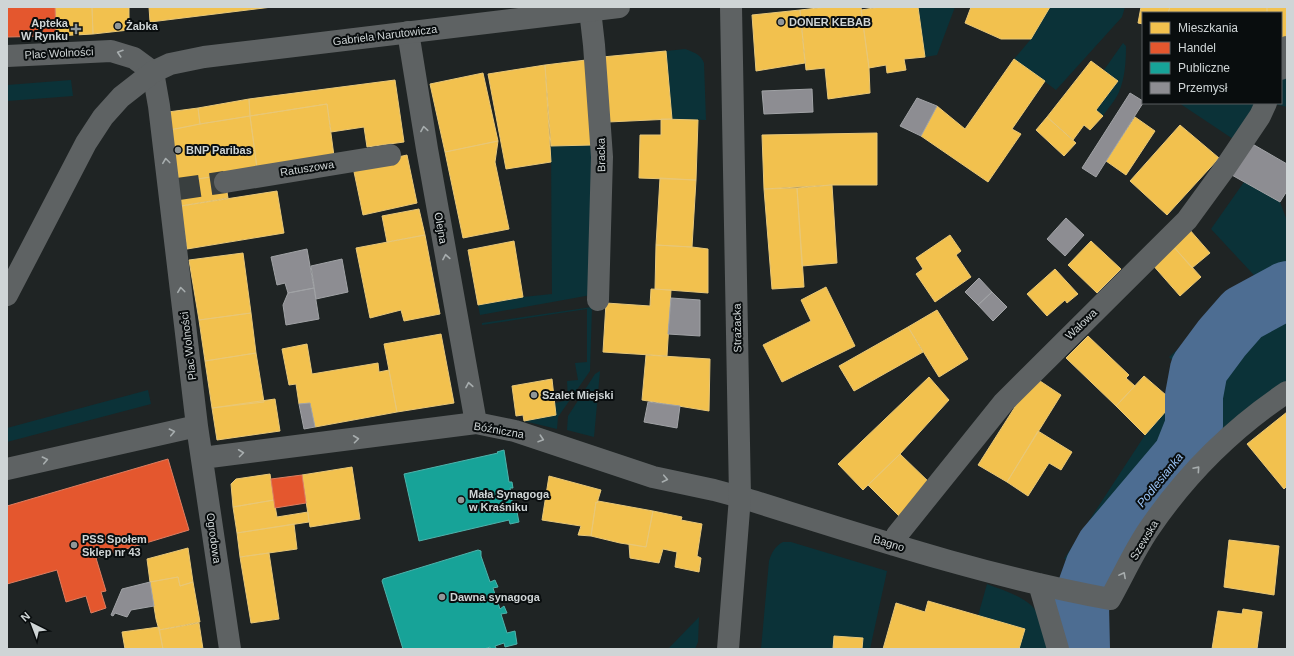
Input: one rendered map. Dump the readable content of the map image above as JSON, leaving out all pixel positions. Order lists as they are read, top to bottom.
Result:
{
  "streets": {
    "street": [
      "Gabriela Narutowicza",
      "Plac Wolności",
      "Bracka",
      "Ratuszowa",
      "Olejna",
      "Wałowa",
      "Strażacka",
      "Bóźniczna",
      "Ogrodowa",
      "Szewska",
      "Bagno"
    ]
  },
  "crossings": [
    ["Gabriela Narutowicza", "Plac Wolności"],
    ["Gabriela Narutowicza", "Bracka"],
    ["Gabriela Narutowicza", "Olejna"],
    ["Plac Wolności", "Ogrodowa"],
    ["Olejna", "Bóźniczna"],
    ["Wałowa", "Bagno"],
    ["Strażacka", "Bóźniczna"],
    ["Strażacka", "Bagno"],
    ["Bóźniczna", "Ogrodowa"],
    ["Bóźniczna", "Bagno"],
    ["Szewska", "Bagno"]
  ],
  "one_way": [
    "Plac Wolności",
    "Olejna",
    "Bóźniczna",
    "Szewska"
  ],
  "water": ["Podlesianka"],
  "places": {
    "other": [
      "DONER KEBAB",
      "Żabka",
      "BNP Paribas",
      "Szalet Miejski",
      "Mała Synagoga w Kraśniku",
      "PSS Społem Sklep nr 43",
      "Dawna synagoga"
    ],
    "health": ["Apteka W Rynku"]
  },
  "legend": [
    "Mieszkania",
    "Handel",
    "Publiczne",
    "Przemysł"
  ],
  "north": "top left"
}
